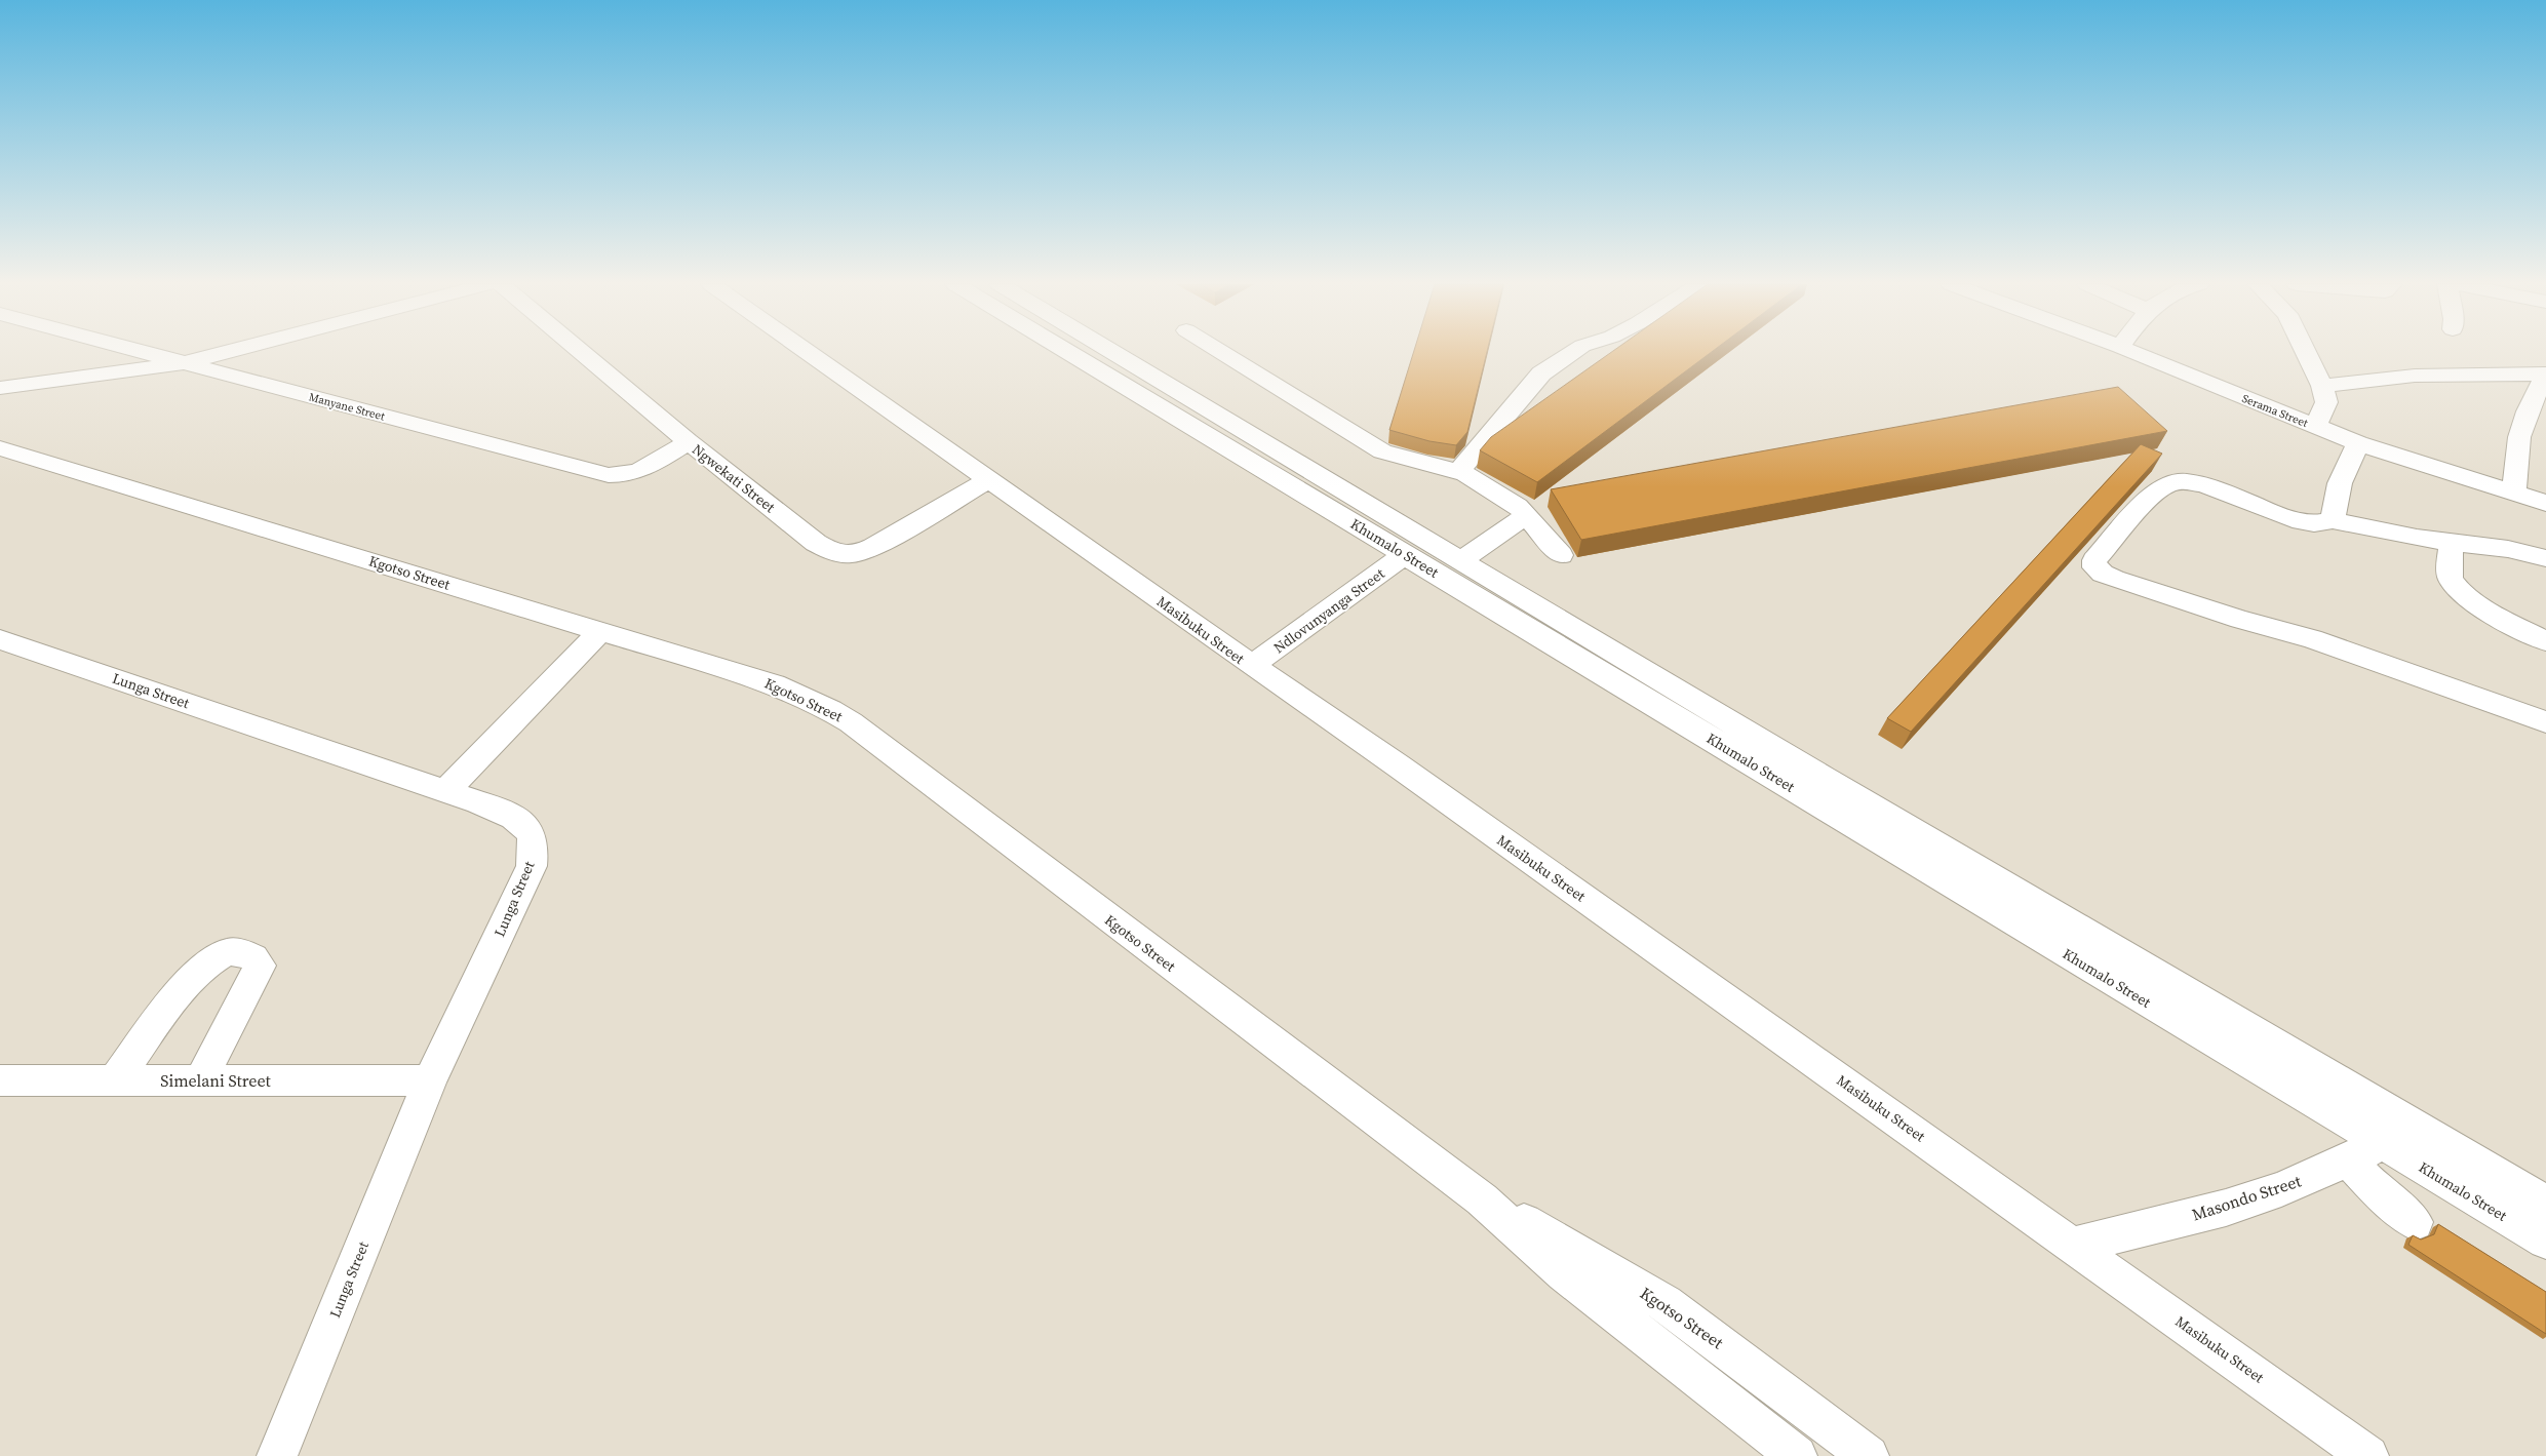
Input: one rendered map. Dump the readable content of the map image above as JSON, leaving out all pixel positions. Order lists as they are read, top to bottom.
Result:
{
  "streets": {
    "street": [
      "Manyane Street",
      "Serama Street",
      "Ngwekati Street",
      "Khumalo Street",
      "Kgotso Street",
      "Ndlovunyanga Street",
      "Masibuku Street",
      "Lunga Street",
      "Simelani Street",
      "Masondo Street"
    ]
  },
  "crossings": [
    ["Manyane Street", "Ngwekati Street"],
    ["Ngwekati Street", "Masibuku Street"],
    ["Khumalo Street", "Ndlovunyanga Street"],
    ["Khumalo Street", "Masondo Street"],
    ["Ndlovunyanga Street", "Masibuku Street"],
    ["Masibuku Street", "Masondo Street"],
    ["Lunga Street", "Simelani Street"]
  ]
}
